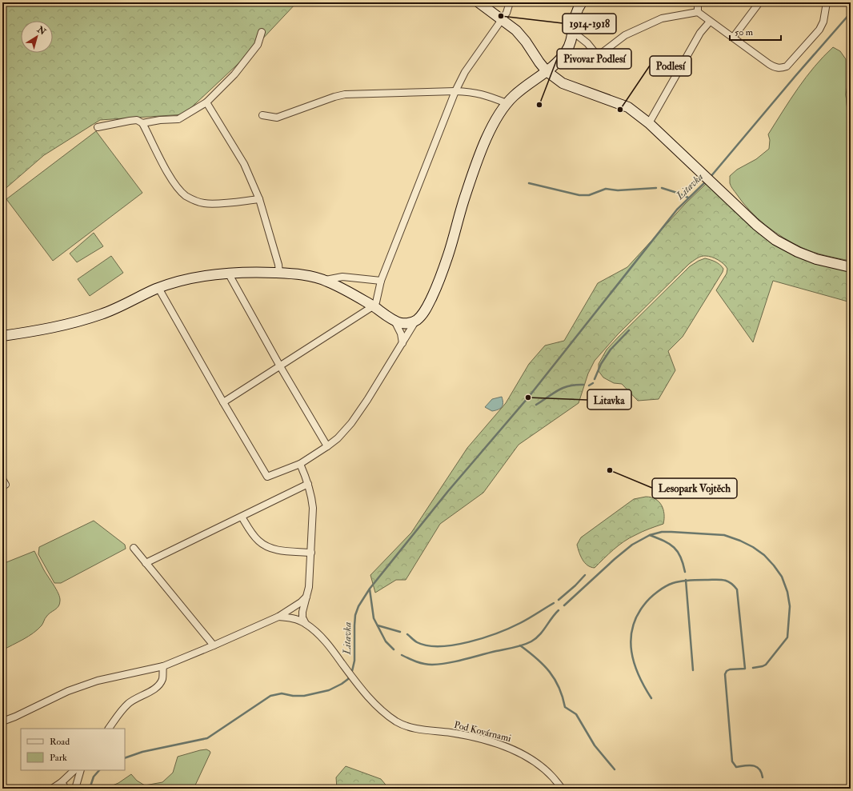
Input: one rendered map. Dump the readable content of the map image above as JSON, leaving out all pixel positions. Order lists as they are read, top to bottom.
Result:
{
  "streets": {
    "street": ["Pod Kovárnami"]
  },
  "water": ["Litavka"],
  "places": [
    "1914-1918",
    "Pivovar Podlesí",
    "Podlesí",
    "Litavka",
    "Lesopark Vojtěch"
  ],
  "legend": ["Road", "Park"],
  "scale_bar": "50 m",
  "north": "top right"
}
